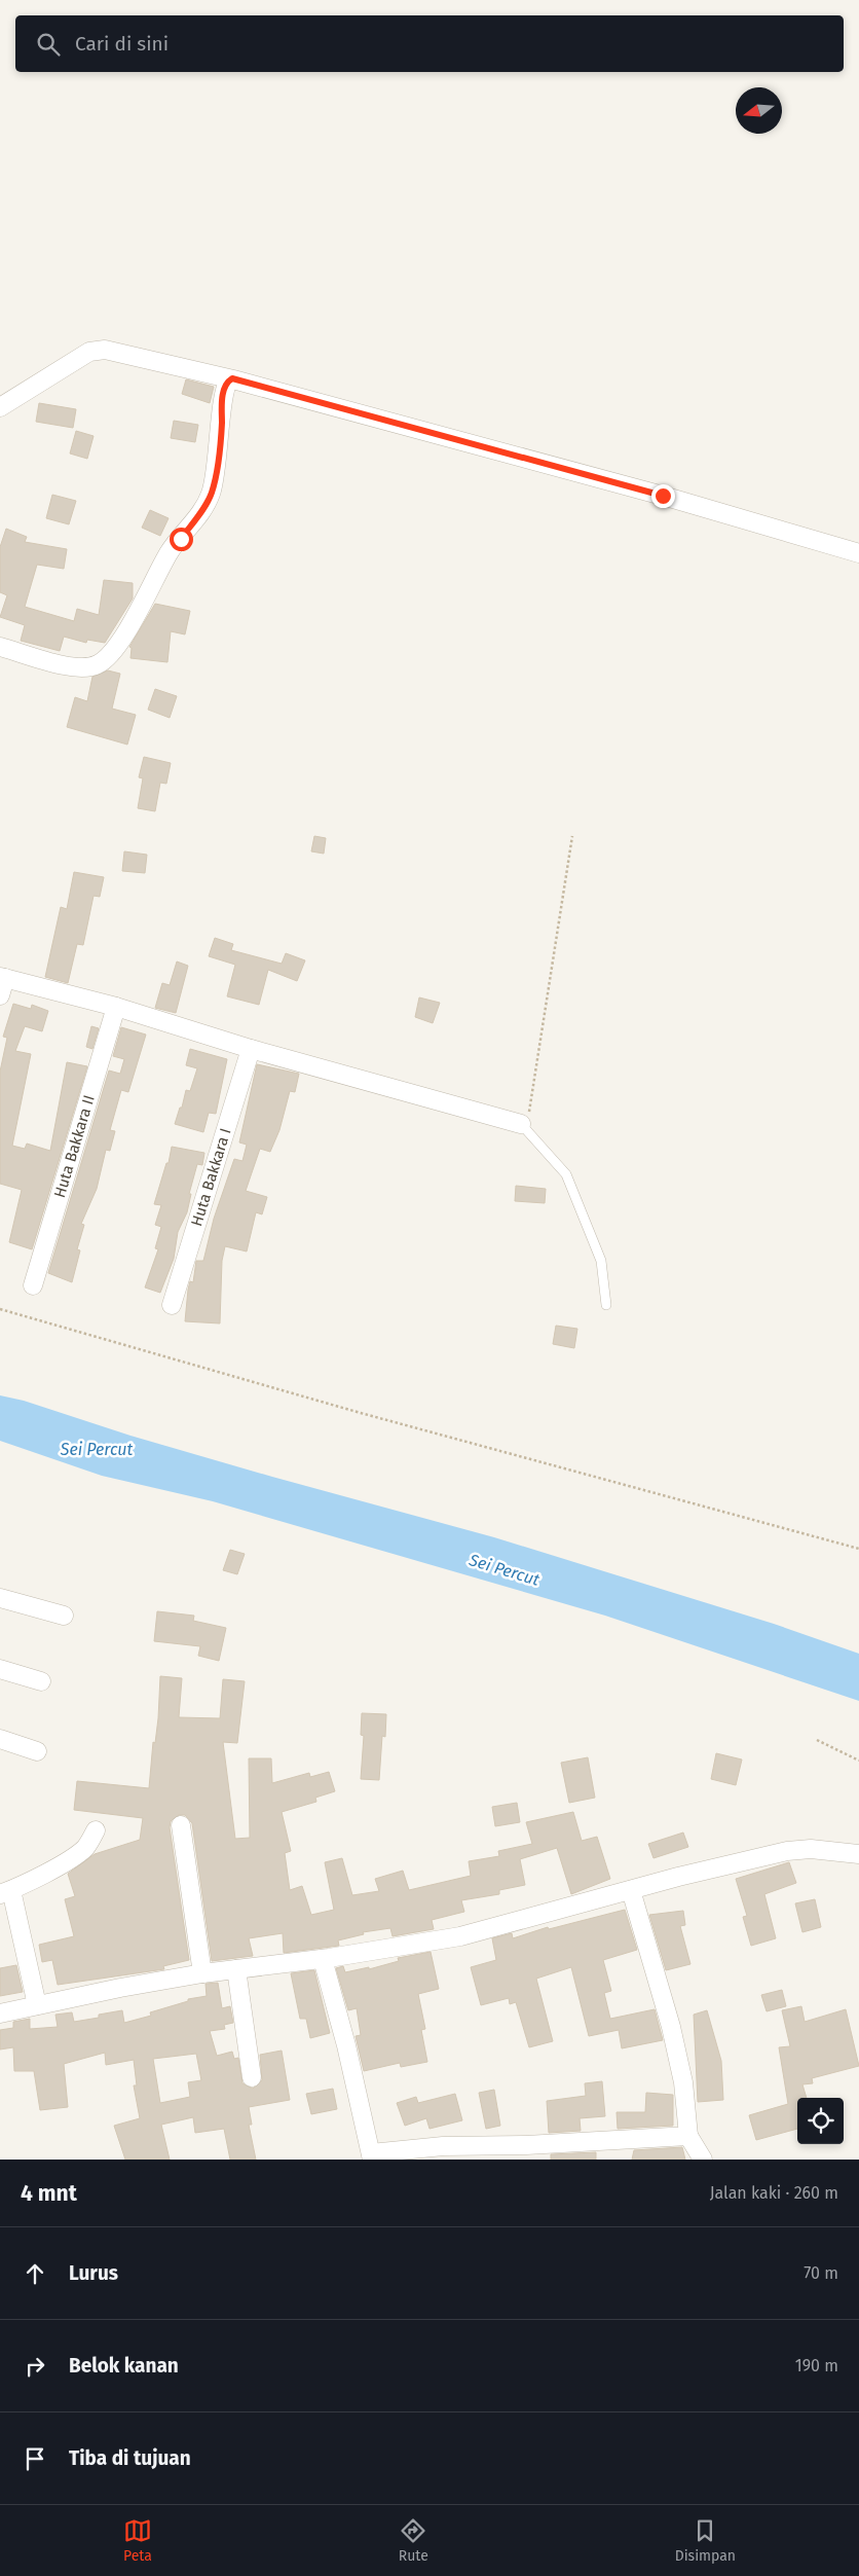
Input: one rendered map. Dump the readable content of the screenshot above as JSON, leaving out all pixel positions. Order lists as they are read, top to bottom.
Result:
{
  "streets": {
    "street": ["Huta Bakkara II", "Huta Bakkara I"]
  },
  "water": ["Sei Percut"],
  "north": "left",
  "page": {
    "search": "Cari di sini",
    "heading": ["4 mnt", "Jalan kaki · 260 m"],
    "list": [
      ["Lurus", "70 m"],
      ["Belok kanan", "190 m"],
      "Tiba di tujuan"
    ],
    "nav": ["Peta", "Rute", "Disimpan"]
  }
}
